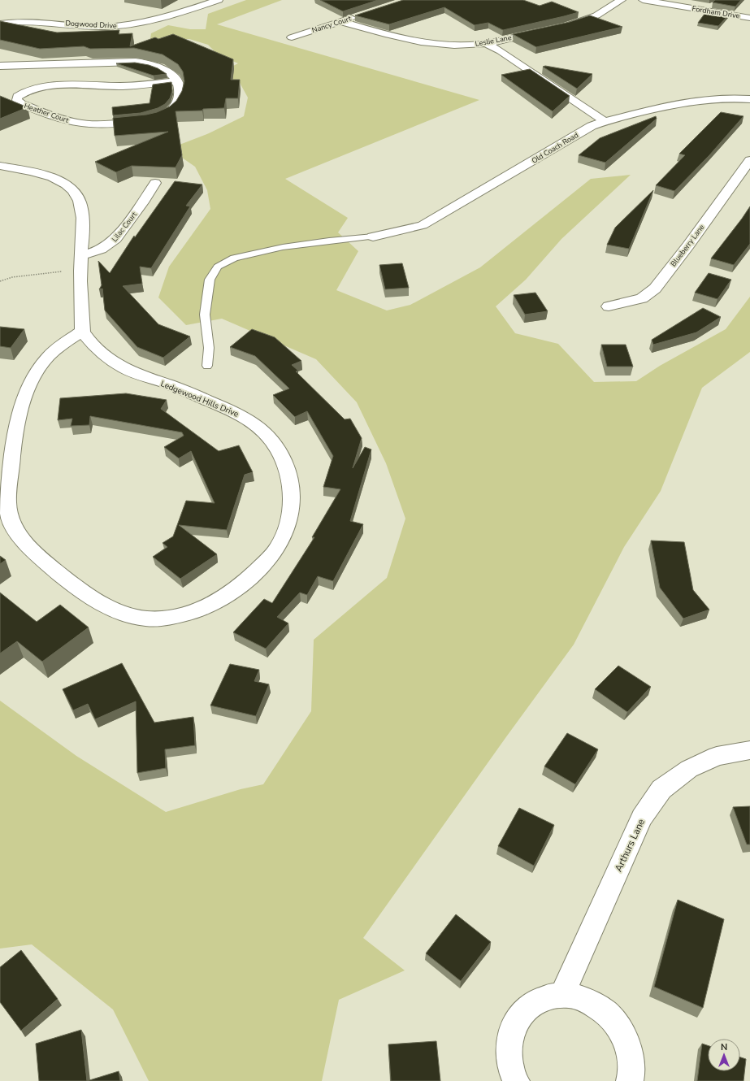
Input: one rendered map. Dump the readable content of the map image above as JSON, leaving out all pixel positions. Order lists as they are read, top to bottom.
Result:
{
  "streets": {
    "street": [
      "Fordham Drive",
      "Dogwood Drive",
      "Nancy Court",
      "Leslie Lane",
      "Heather Court",
      "Old Coach Road",
      "Lilac Court",
      "Blueberry Lane",
      "Ledgewood Hills Drive",
      "Arthurs Lane"
    ]
  },
  "crossings": [
    ["Nancy Court", "Leslie Lane"]
  ],
  "north": "top"
}
